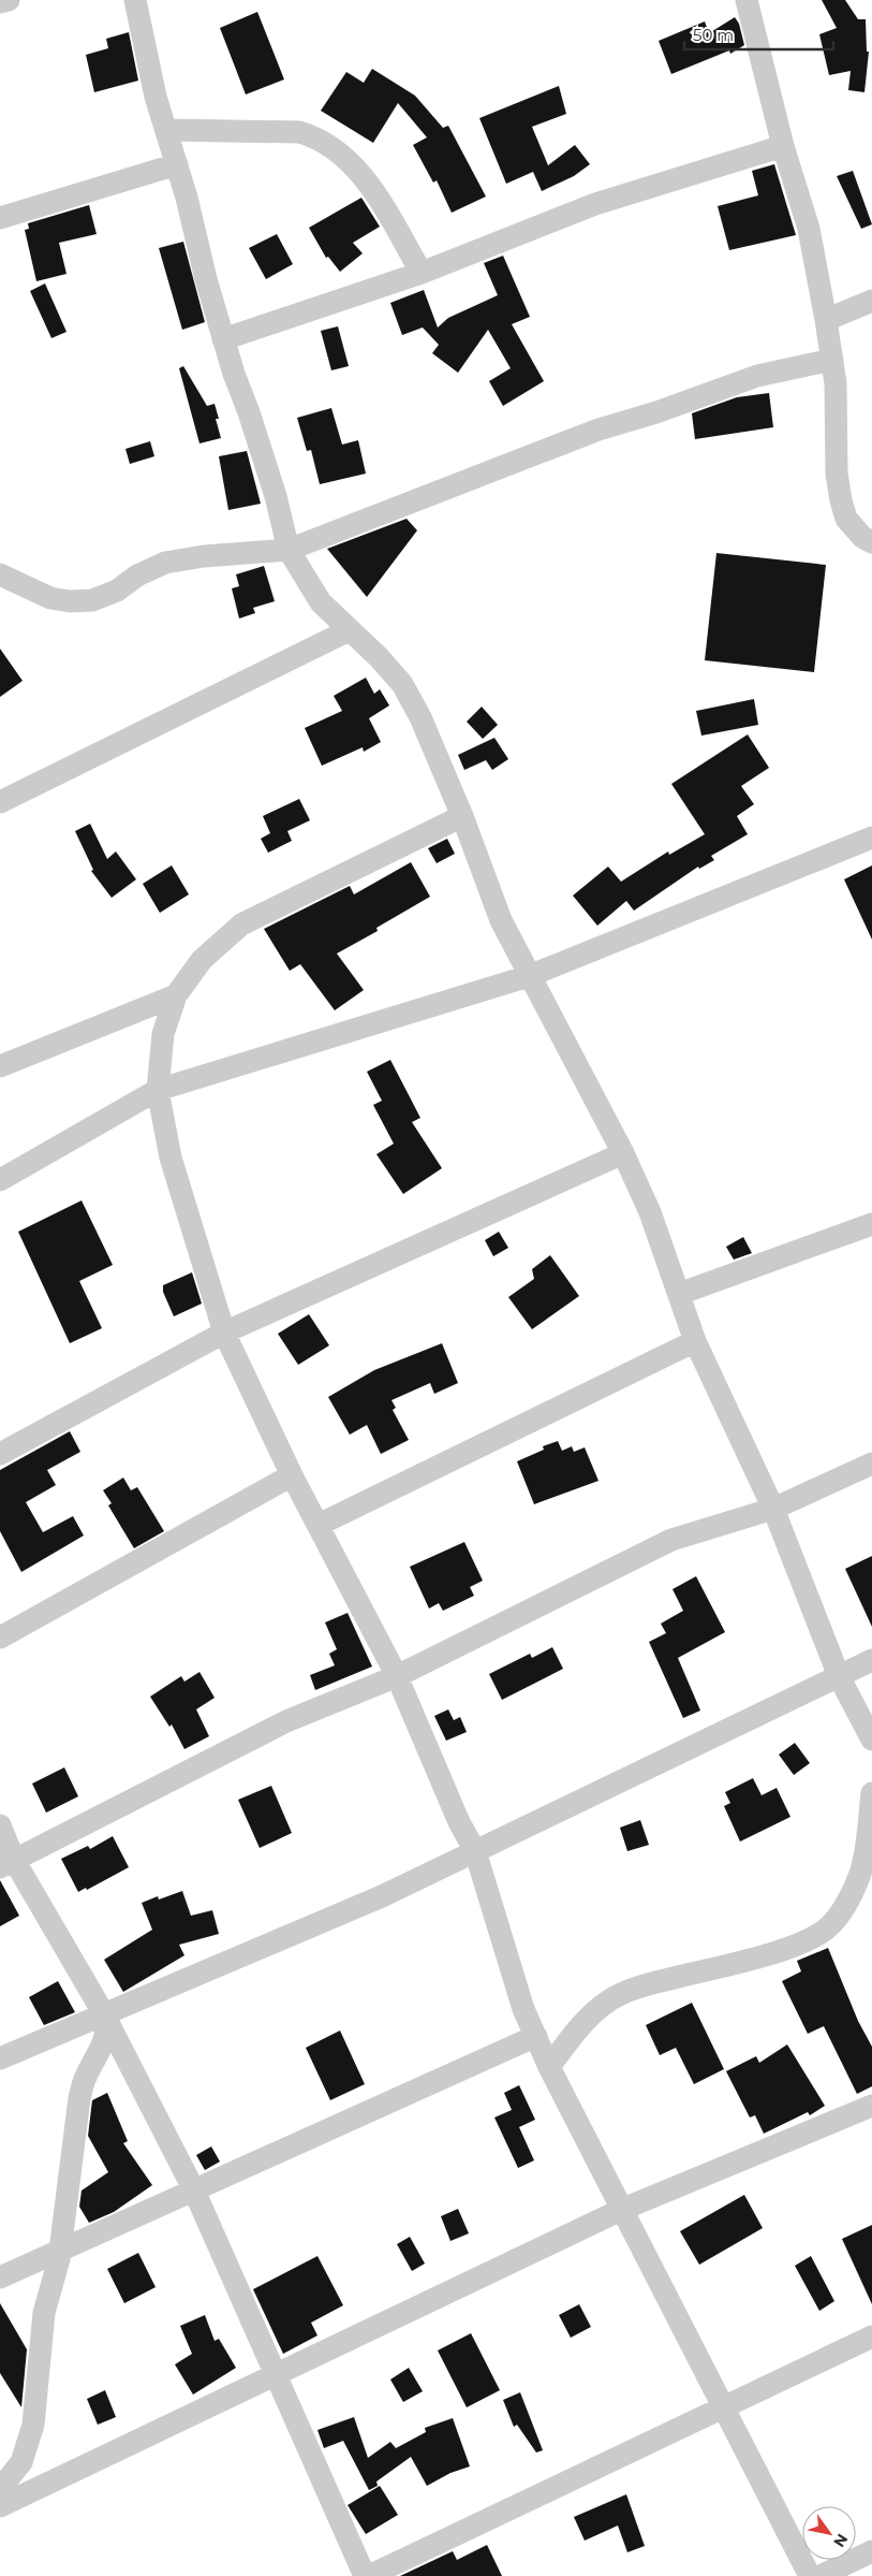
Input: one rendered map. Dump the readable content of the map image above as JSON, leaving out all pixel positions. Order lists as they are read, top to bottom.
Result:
{
  "scale_bar": "50 m",
  "north": "bottom right"
}
